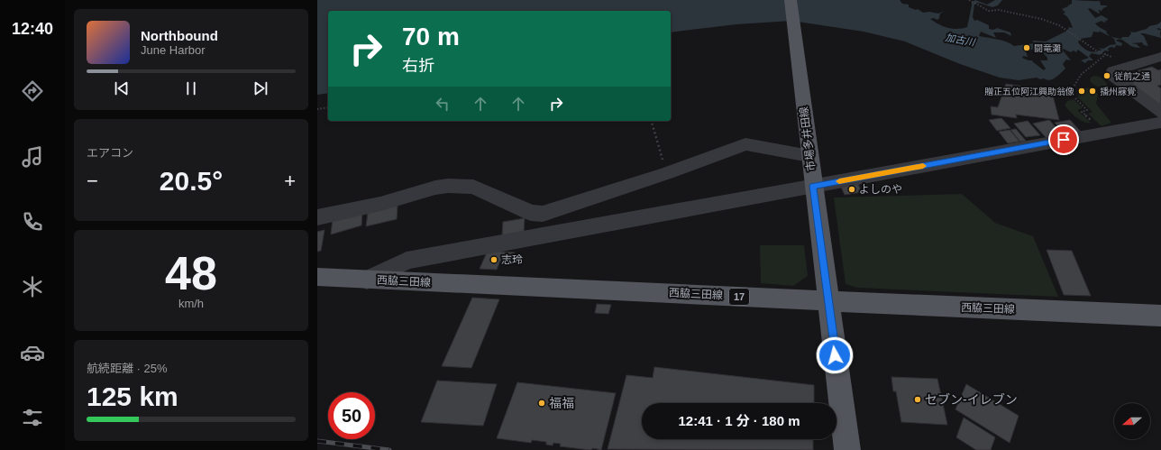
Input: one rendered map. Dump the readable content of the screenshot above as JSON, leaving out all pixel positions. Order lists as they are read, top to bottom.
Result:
{
  "streets": {
    "main road": ["市場多井田線", "西脇三田線", "17"]
  },
  "crossings": [
    ["市場多井田線", "西脇三田線"]
  ],
  "water": ["加古川"],
  "places": [
    "闘竜灘",
    "従前之通",
    "贈正五位阿江興助翁像",
    "播州寐覺",
    "よしのや",
    "志玲",
    "セブン-イレブン",
    "福福"
  ],
  "north": "left",
  "page": {
    "tabs": "12:40",
    "turn": ["70 m", "右折"],
    "song": ["Northbound", "June Harbor"],
    "tile": [
      "エアコン",
      ["48", "km/h"],
      ["航続距離 · 25%", "125 km"]
    ],
    "heat": ["−", "20.5°", "+"],
    "limit": "50",
    "trip": "12:41 · 1 分 · 180 m"
  }
}
